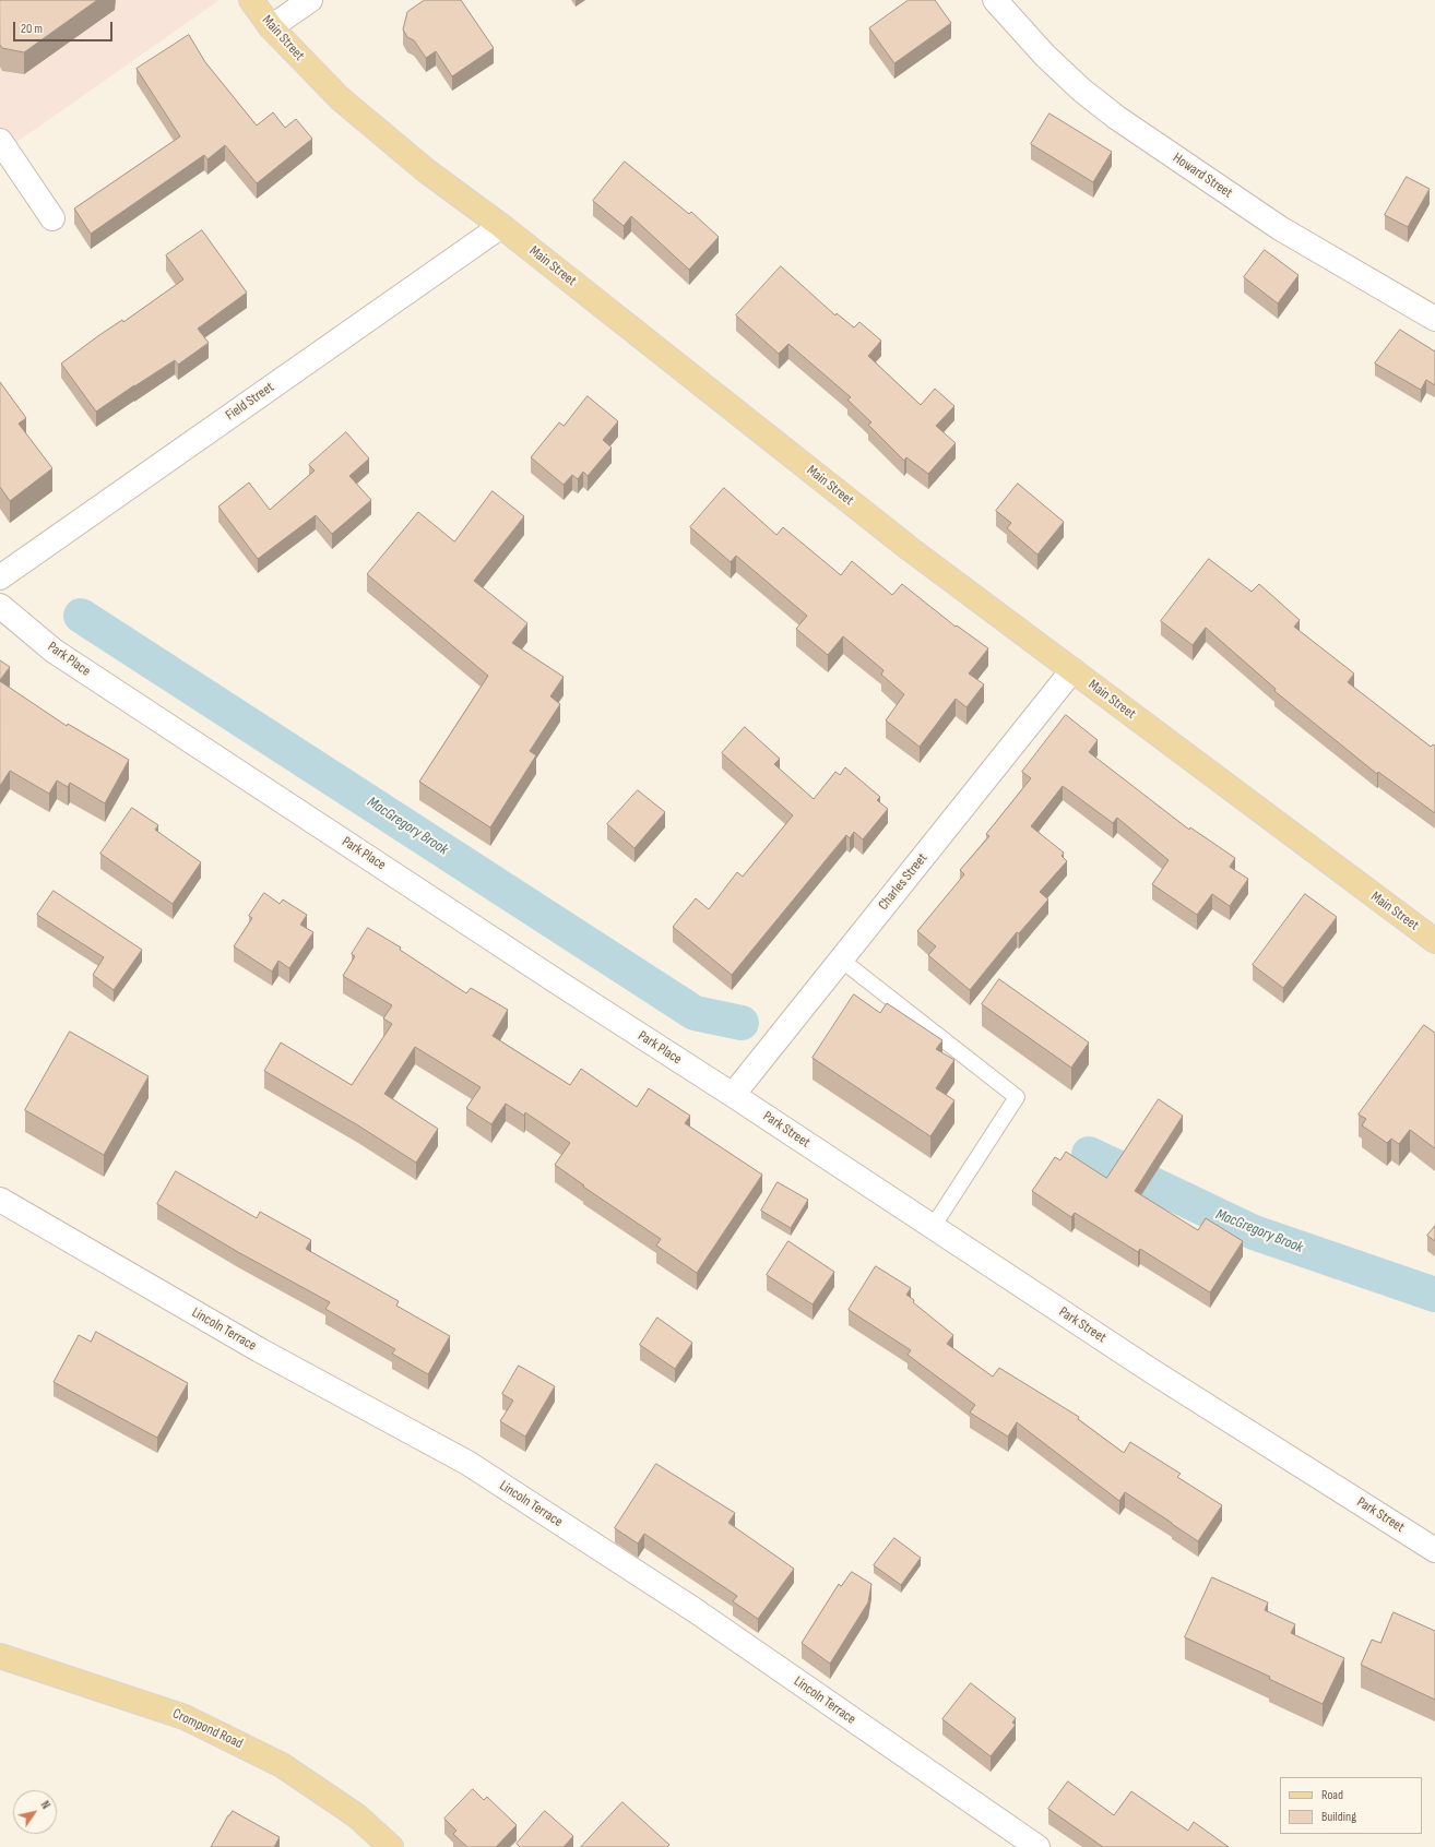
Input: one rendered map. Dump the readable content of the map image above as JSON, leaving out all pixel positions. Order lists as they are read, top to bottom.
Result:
{
  "streets": {
    "main road": ["Main Street", "Crompond Road"],
    "street": [
      "Howard Street",
      "Field Street",
      "Park Place",
      "Charles Street",
      "Park Street",
      "Lincoln Terrace"
    ]
  },
  "crossings": [
    ["Main Street", "Field Street"],
    ["Main Street", "Charles Street"],
    ["Park Place", "Charles Street"],
    ["Park Place", "Park Street"],
    ["Charles Street", "Park Street"]
  ],
  "water": ["MacGregory Brook"],
  "legend": ["Road", "Building"],
  "scale_bar": "20 m",
  "north": "top right"
}
